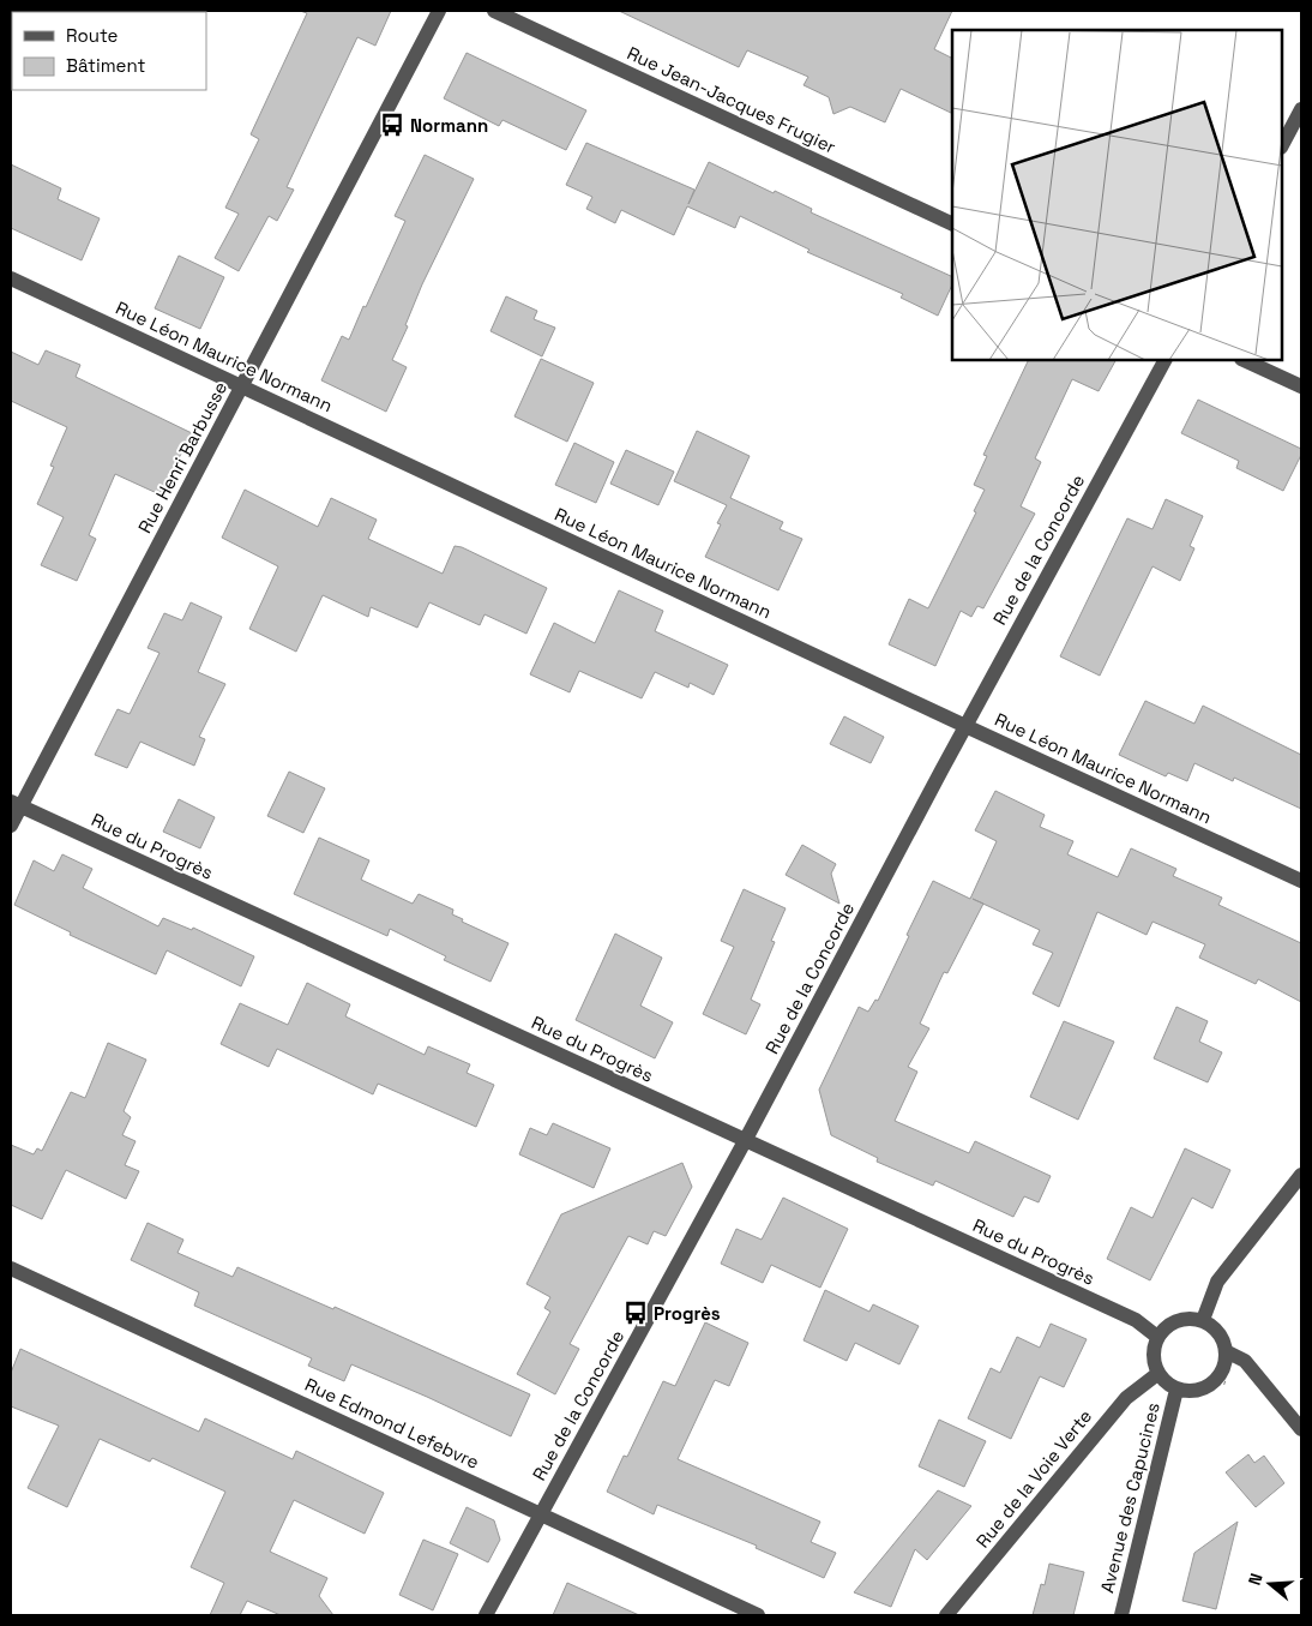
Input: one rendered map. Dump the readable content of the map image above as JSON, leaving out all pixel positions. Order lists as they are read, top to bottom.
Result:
{
  "streets": {
    "street": [
      "Rue Jean-Jacques Frugier",
      "Rue Léon Maurice Normann",
      "Rue Henri Barbusse",
      "Rue de la Concorde",
      "Rue du Progrès",
      "Rue Edmond Lefebvre",
      "Rue de la Voie Verte",
      "Avenue des Capucines"
    ]
  },
  "crossings": [
    ["Rue Léon Maurice Normann", "Rue Henri Barbusse"],
    ["Rue Léon Maurice Normann", "Rue de la Concorde"],
    ["Rue Henri Barbusse", "Rue du Progrès"],
    ["Rue de la Concorde", "Rue du Progrès"],
    ["Rue de la Concorde", "Rue Edmond Lefebvre"],
    ["Rue du Progrès", "Rue de la Voie Verte"],
    ["Rue du Progrès", "Avenue des Capucines"],
    ["Rue de la Voie Verte", "Avenue des Capucines"]
  ],
  "places": {
    "bus stop": ["Normann", "Progrès"]
  },
  "legend": ["Route", "Bâtiment"],
  "north": "left"
}
